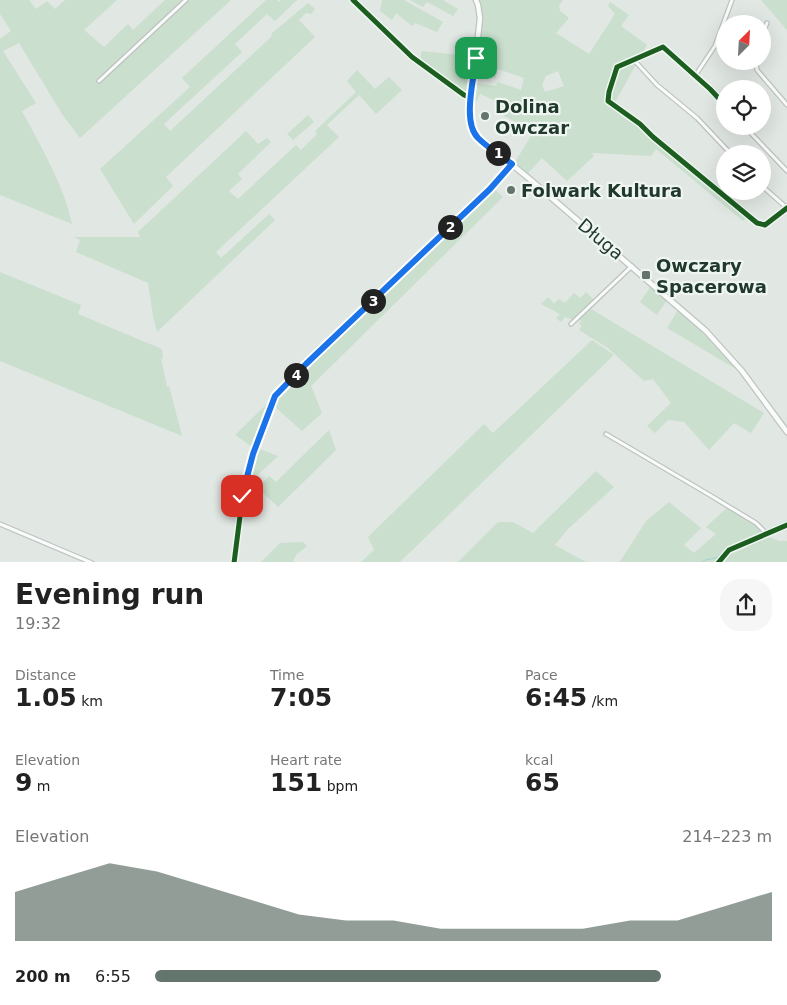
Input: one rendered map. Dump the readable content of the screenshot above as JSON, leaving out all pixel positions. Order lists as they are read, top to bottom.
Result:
{
  "streets": {
    "street": ["Długa"]
  },
  "places": {
    "other": ["Dolina Owczar", "Folwark Kultura"],
    "transit": ["Owczary Spacerowa"]
  },
  "north": "top right",
  "page": {
    "pins": [
      "1",
      "2",
      "3",
      "4"
    ],
    "heading": ["Evening run", "19:32"],
    "stats": [
      ["Distance", "1.05 km"],
      ["Time", "7:05"],
      ["Pace", "6:45 /km"],
      ["Elevation", "9 m"],
      ["Heart rate", "151 bpm"],
      ["kcal", "65"]
    ],
    "chart": ["Elevation", "214–223 m"],
    "list": [
      {
        "name": "200 m",
        "note": "6:55"
      }
    ]
  }
}
